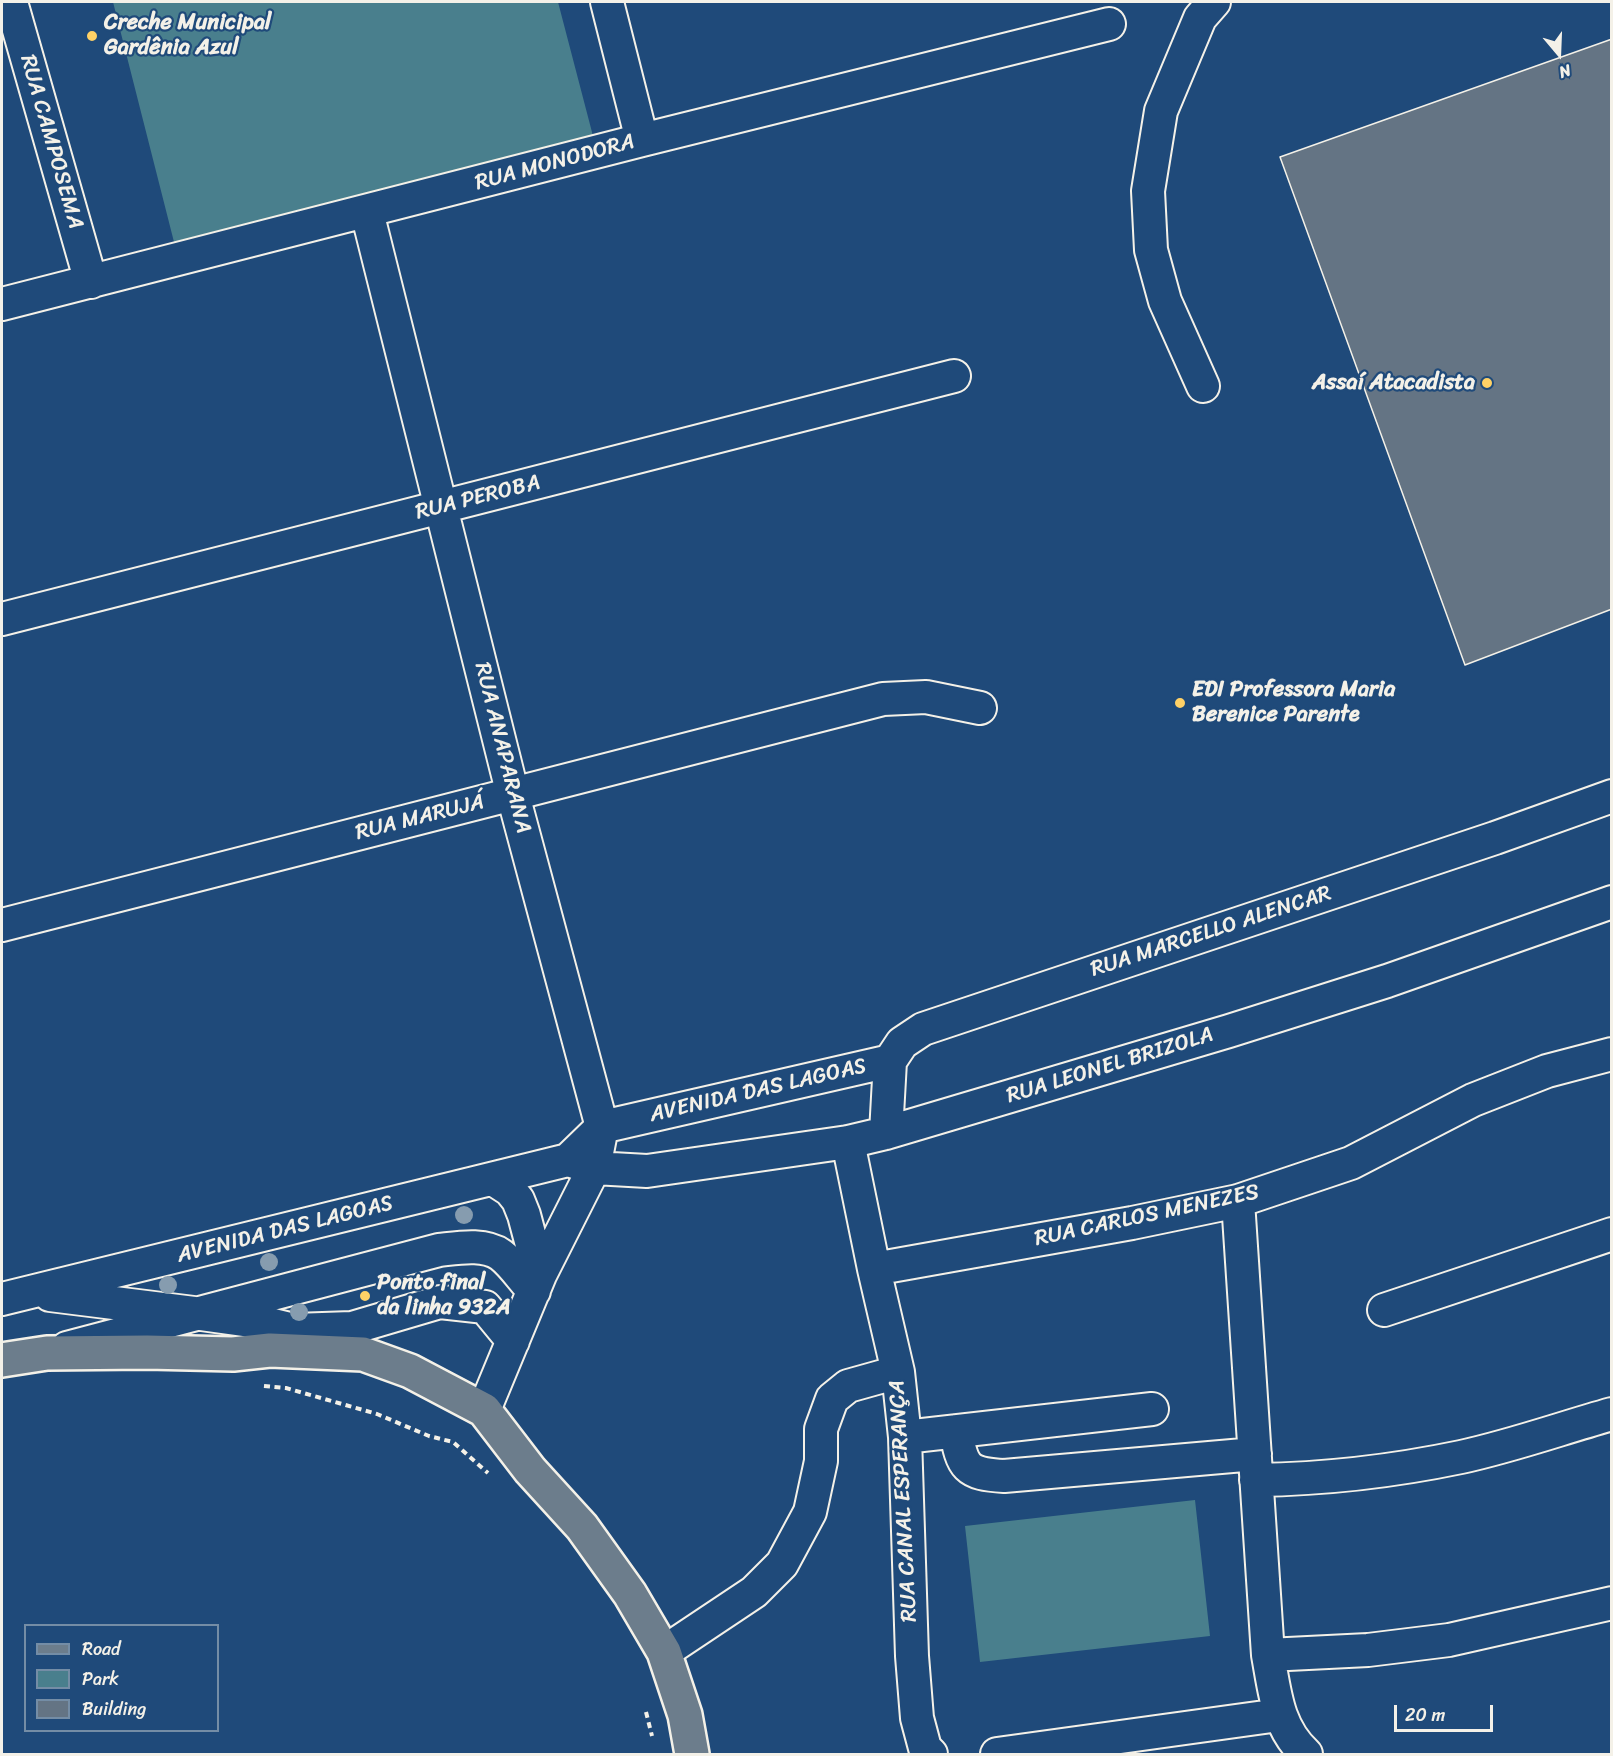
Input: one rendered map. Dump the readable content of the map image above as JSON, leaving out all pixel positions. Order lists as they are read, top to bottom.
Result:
{
  "streets": {
    "street": [
      "RUA CAMPOSEMA",
      "RUA MONODORA",
      "RUA PEROBA",
      "RUA ANAPARANA",
      "RUA MARUJÁ",
      "RUA MARCELLO ALENCAR",
      "RUA LEONEL BRIZOLA",
      "AVENIDA DAS LAGOAS",
      "RUA CARLOS MENEZES",
      "RUA CANAL ESPERANÇA"
    ]
  },
  "crossings": [
    ["RUA CAMPOSEMA", "RUA MONODORA"],
    ["RUA MONODORA", "RUA ANAPARANA"],
    ["RUA PEROBA", "RUA ANAPARANA"],
    ["RUA ANAPARANA", "RUA MARUJÁ"],
    ["RUA ANAPARANA", "AVENIDA DAS LAGOAS"],
    ["RUA MARCELLO ALENCAR", "AVENIDA DAS LAGOAS"],
    ["RUA LEONEL BRIZOLA", "AVENIDA DAS LAGOAS"],
    ["RUA LEONEL BRIZOLA", "RUA CANAL ESPERANÇA"],
    ["RUA CARLOS MENEZES", "RUA CANAL ESPERANÇA"]
  ],
  "places": [
    "Creche Municipal Gardênia Azul",
    "Assaí Atacadista",
    "EDI Professora Maria Berenice Parente",
    "Ponto final da linha 932A"
  ],
  "legend": ["Road", "Park", "Building"],
  "scale_bar": "20 m",
  "north": "bottom"
}
